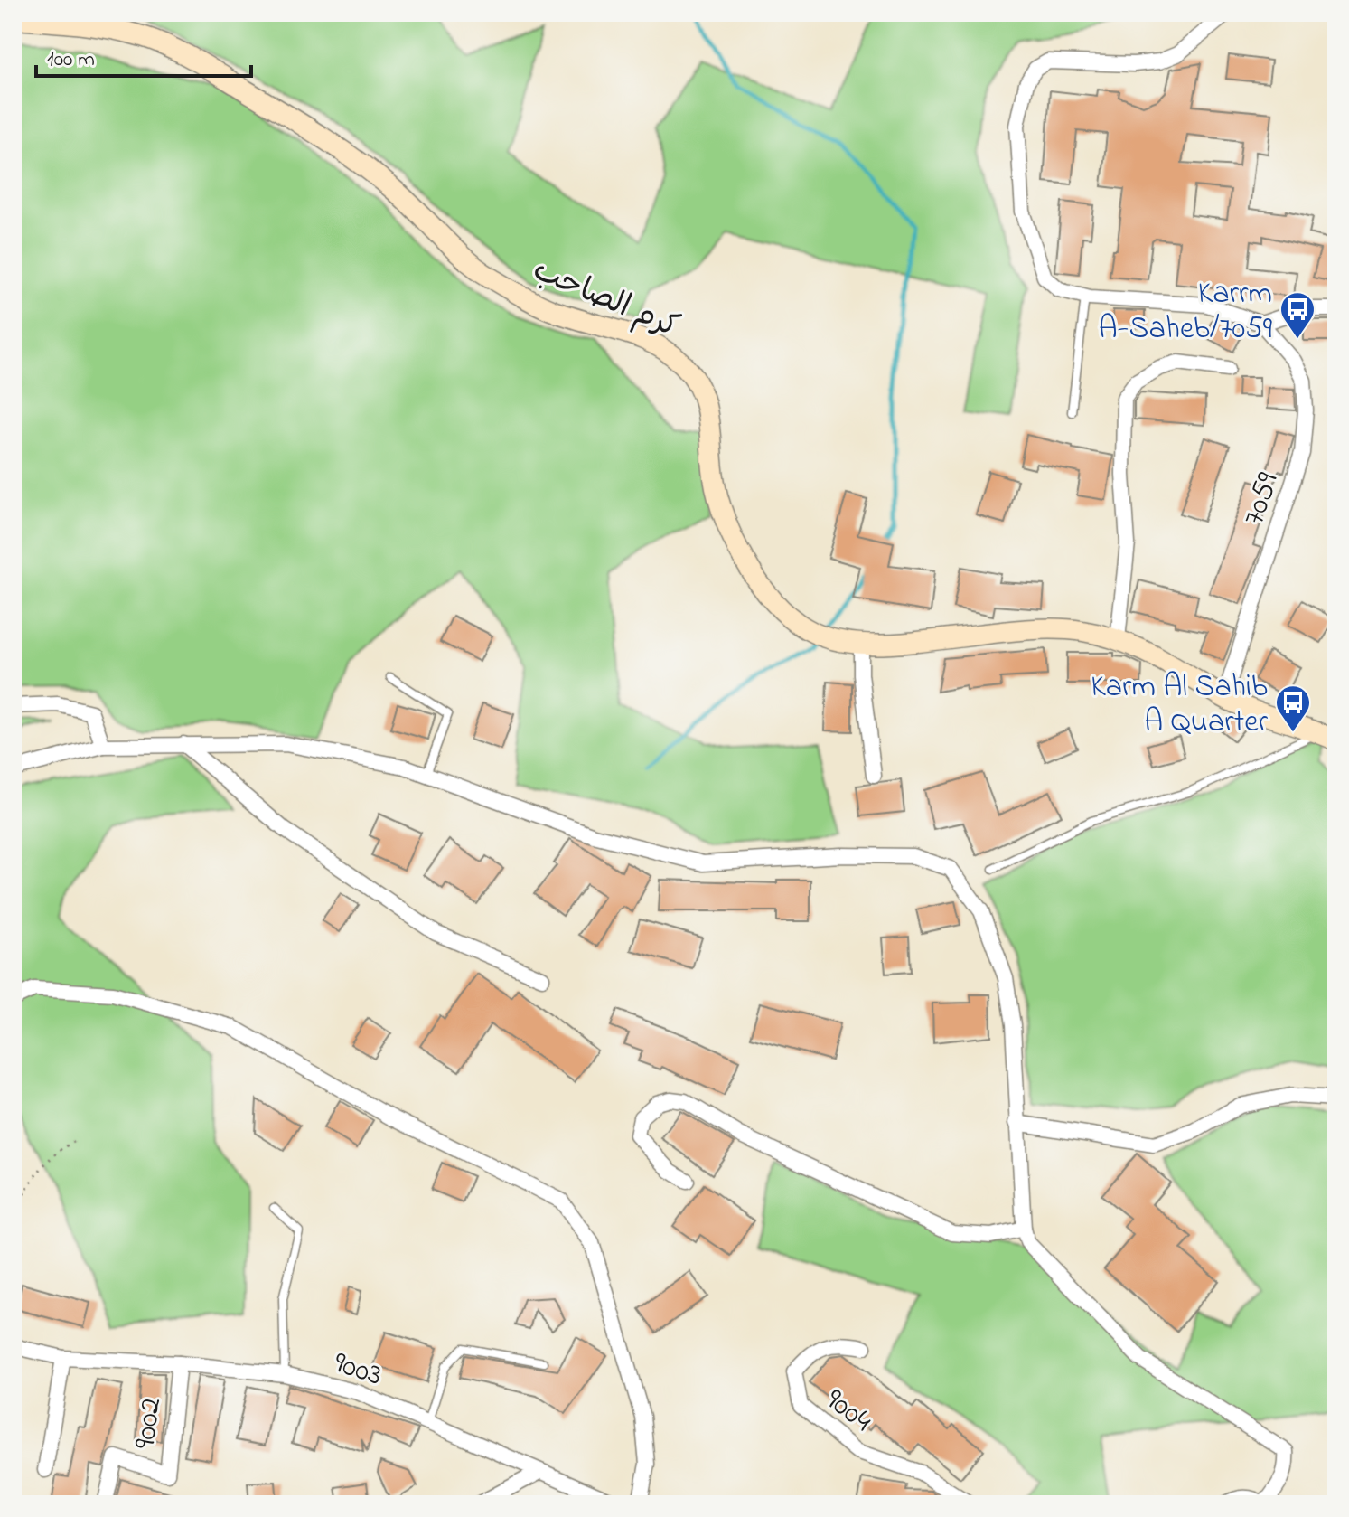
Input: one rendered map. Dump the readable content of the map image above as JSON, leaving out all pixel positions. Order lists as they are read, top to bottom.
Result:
{
  "streets": {
    "street": [
      "كرم الصاحب",
      "7059",
      "9003",
      "9004",
      "9002"
    ]
  },
  "crossings": [
    ["كرم الصاحب", "7059"],
    ["9003", "9002"]
  ],
  "places": {
    "bus stop": ["Karrm A-Saheb/7059", "Karm Al Sahib A Quarter"]
  },
  "scale_bar": "100 m"
}
